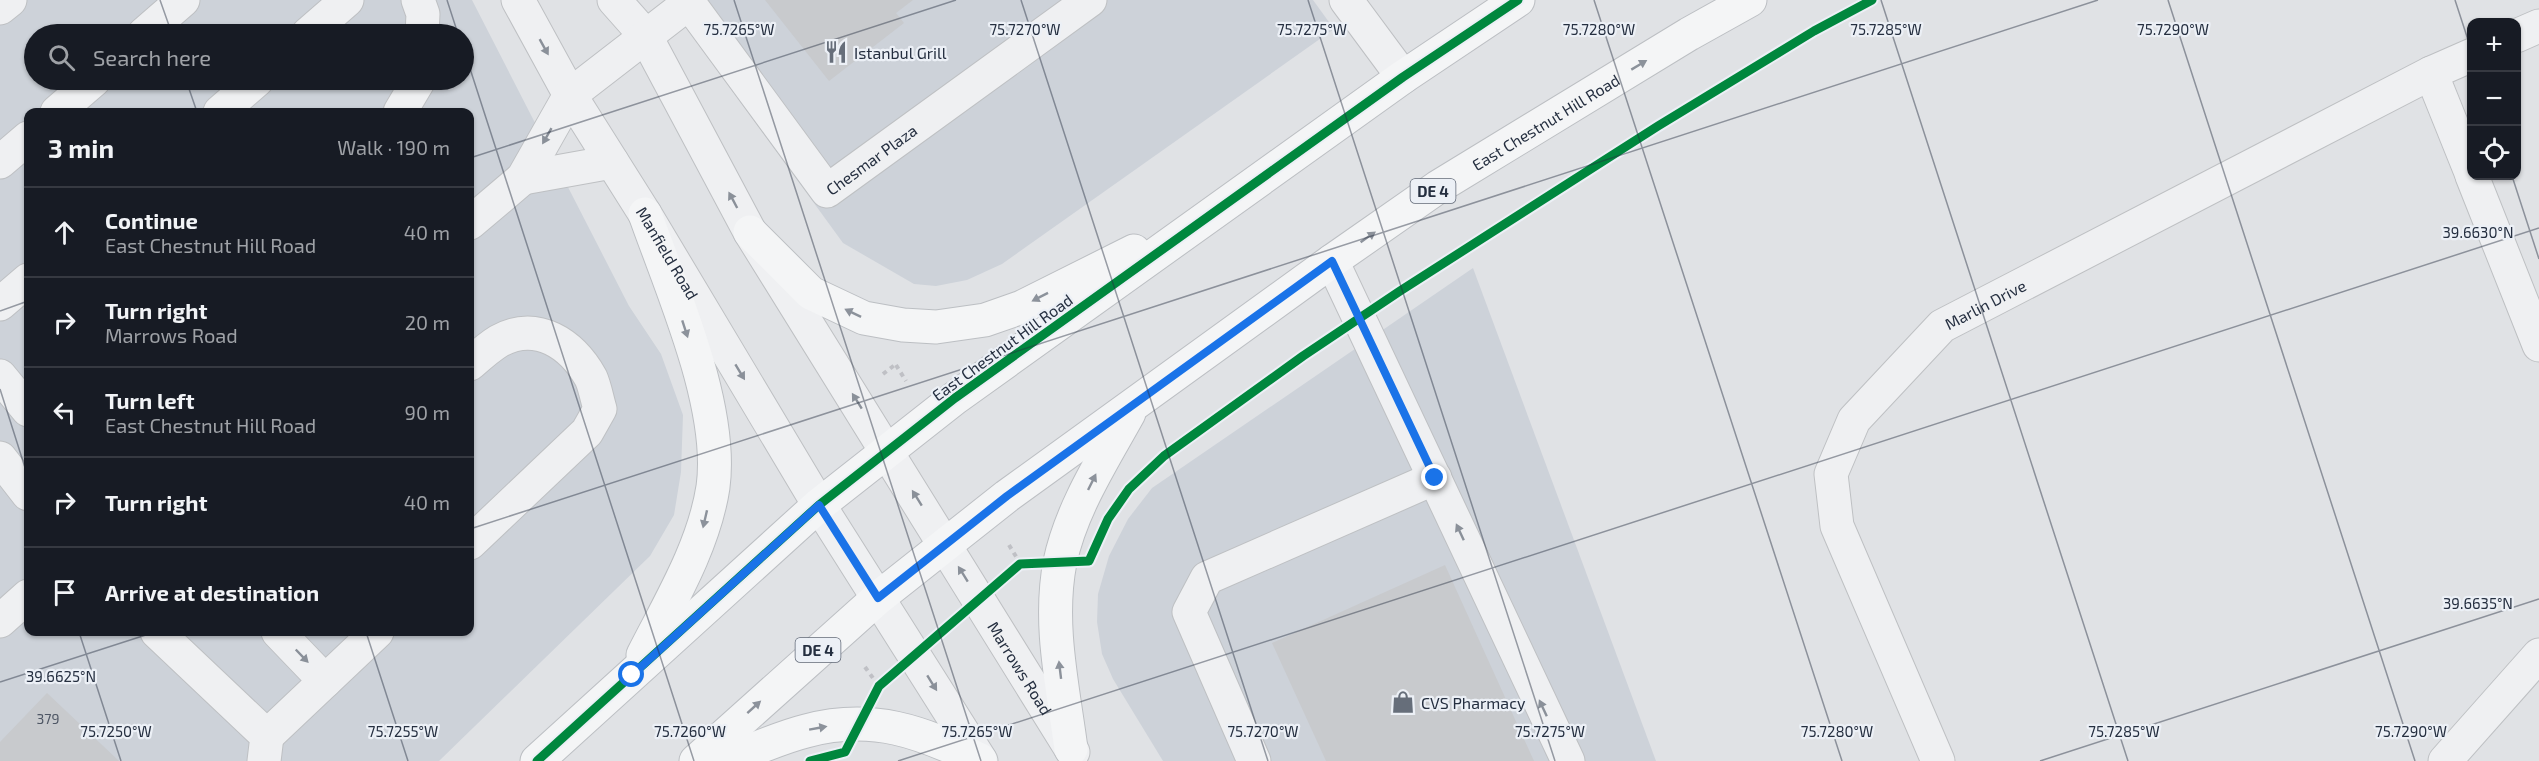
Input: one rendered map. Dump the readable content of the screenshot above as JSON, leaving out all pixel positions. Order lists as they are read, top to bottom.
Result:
{
  "streets": {
    "main road": ["East Chestnut Hill Road", "DE 4"],
    "street": [
      "Chesmar Plaza",
      "Manfield Road",
      "Marlin Drive",
      "Marrows Road"
    ]
  },
  "crossings": [
    ["East Chestnut Hill Road", "Manfield Road"],
    ["East Chestnut Hill Road", "Marrows Road"],
    ["Chesmar Plaza", "Manfield Road"]
  ],
  "places": {
    "restaurant": ["Istanbul Grill"],
    "shop": ["CVS Pharmacy"]
  },
  "house_numbers": ["379"],
  "page": {
    "map_buttons": ["+", "−"],
    "search": "Search here",
    "heading": ["3 min", "Walk · 190 m"],
    "list": [
      ["Continue", "East Chestnut Hill Road", "40 m"],
      ["Turn right", "Marrows Road", "20 m"],
      ["Turn left", "East Chestnut Hill Road", "90 m"],
      ["Turn right", "40 m"],
      "Arrive at destination"
    ]
  },
  "coordinates": [
    "75.7265°W",
    "75.7270°W",
    "75.7275°W",
    "75.7280°W",
    "75.7285°W",
    "75.7290°W",
    "39.6630°N",
    "39.6635°N",
    "39.6625°N",
    "75.7250°W",
    "75.7255°W",
    "75.7260°W"
  ]
}
